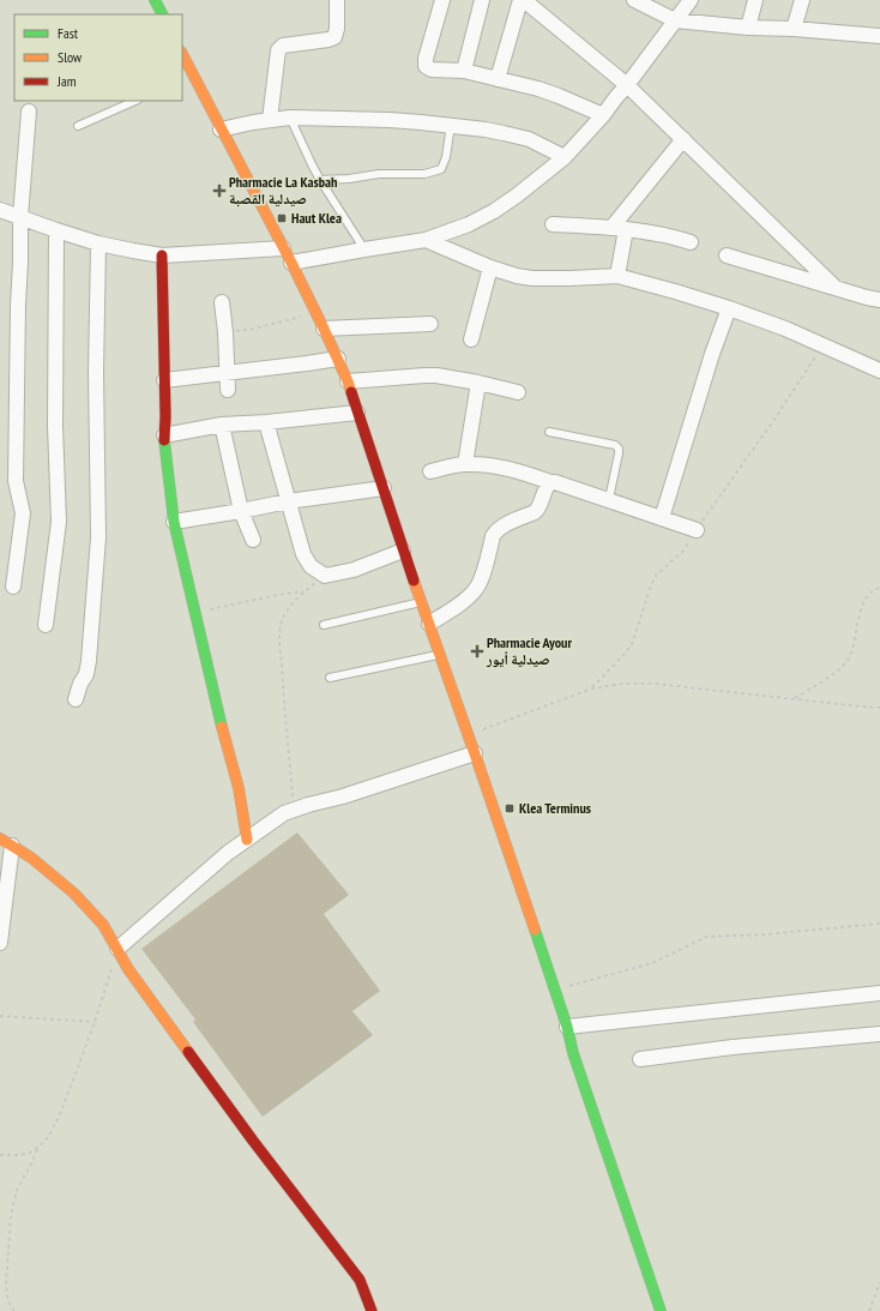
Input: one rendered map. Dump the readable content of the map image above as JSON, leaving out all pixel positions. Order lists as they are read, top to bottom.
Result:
{
  "places": {
    "health": ["Pharmacie La Kasbah صيدلية القصبة", "Pharmacie Ayour صيدلية أيور"],
    "transit": ["Haut Klea", "Klea Terminus"]
  },
  "legend": ["Fast", "Slow", "Jam"]
}
